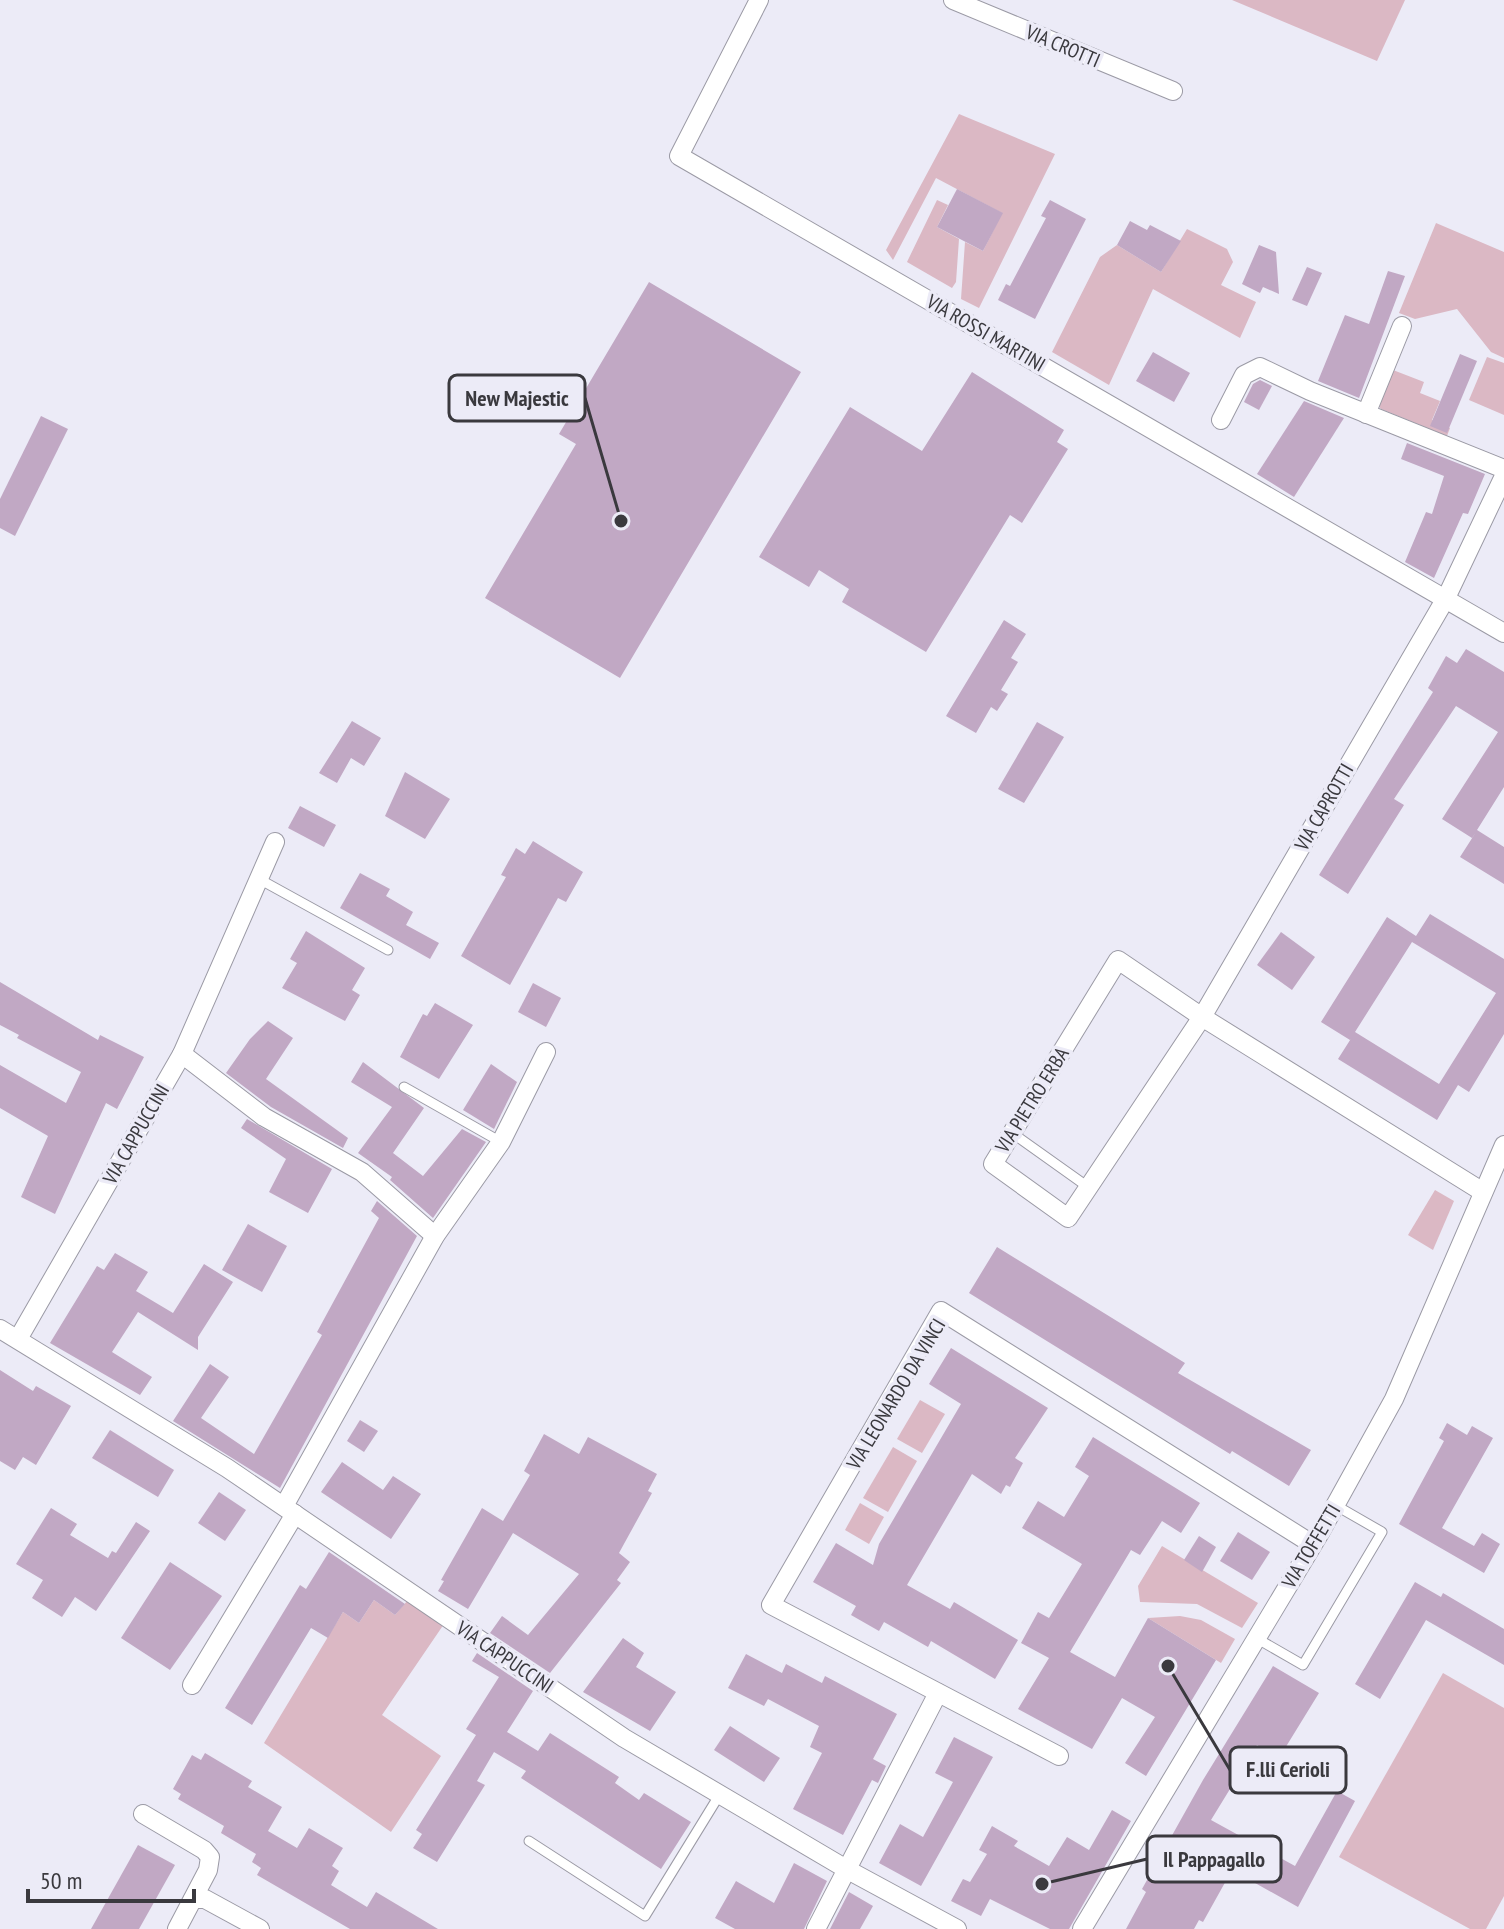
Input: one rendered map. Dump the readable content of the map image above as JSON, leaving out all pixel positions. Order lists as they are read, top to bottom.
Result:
{
  "streets": {
    "street": [
      "VIA CROTTI",
      "VIA ROSSI MARTINI",
      "VIA CAPROTTI",
      "VIA PIETRO ERBA",
      "VIA CAPPUCCINI",
      "VIA LEONARDO DA VINCI",
      "VIA TOFFETTI"
    ]
  },
  "crossings": [
    ["VIA ROSSI MARTINI", "VIA CAPROTTI"],
    ["VIA CAPROTTI", "VIA PIETRO ERBA"],
    ["VIA PIETRO ERBA", "VIA TOFFETTI"],
    ["VIA LEONARDO DA VINCI", "VIA TOFFETTI"]
  ],
  "places": ["New Majestic", "F.lli Cerioli", "Il Pappagallo"],
  "scale_bar": "50 m"
}
